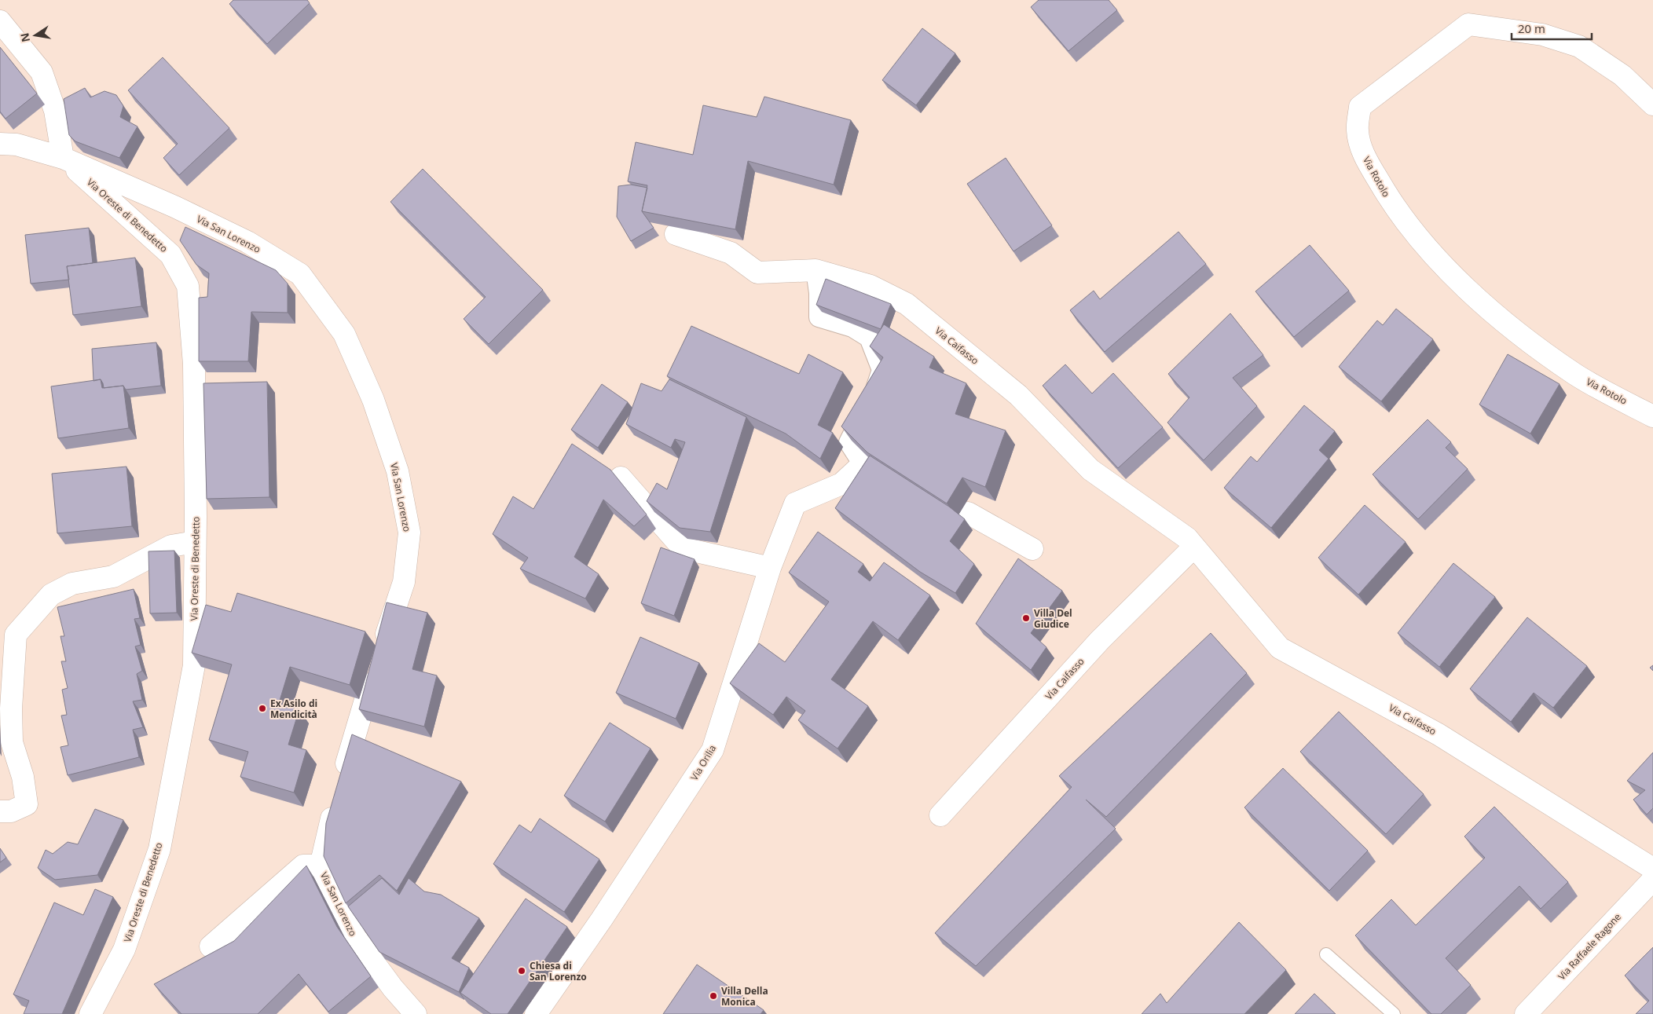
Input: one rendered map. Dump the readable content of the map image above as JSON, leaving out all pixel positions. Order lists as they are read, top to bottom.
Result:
{
  "streets": {
    "street": [
      "Via Rotolo",
      "Via Oreste di Benedetto",
      "Via San Lorenzo",
      "Via Caifasso",
      "Via Orilia",
      "Via Raffaele Ragone"
    ]
  },
  "crossings": [
    ["Via Oreste di Benedetto", "Via San Lorenzo"]
  ],
  "places": [
    "Villa Del Giudice",
    "Ex Asilo di Mendicità",
    "Chiesa di San Lorenzo",
    "Villa Della Monica"
  ],
  "scale_bar": "20 m",
  "north": "left"
}
